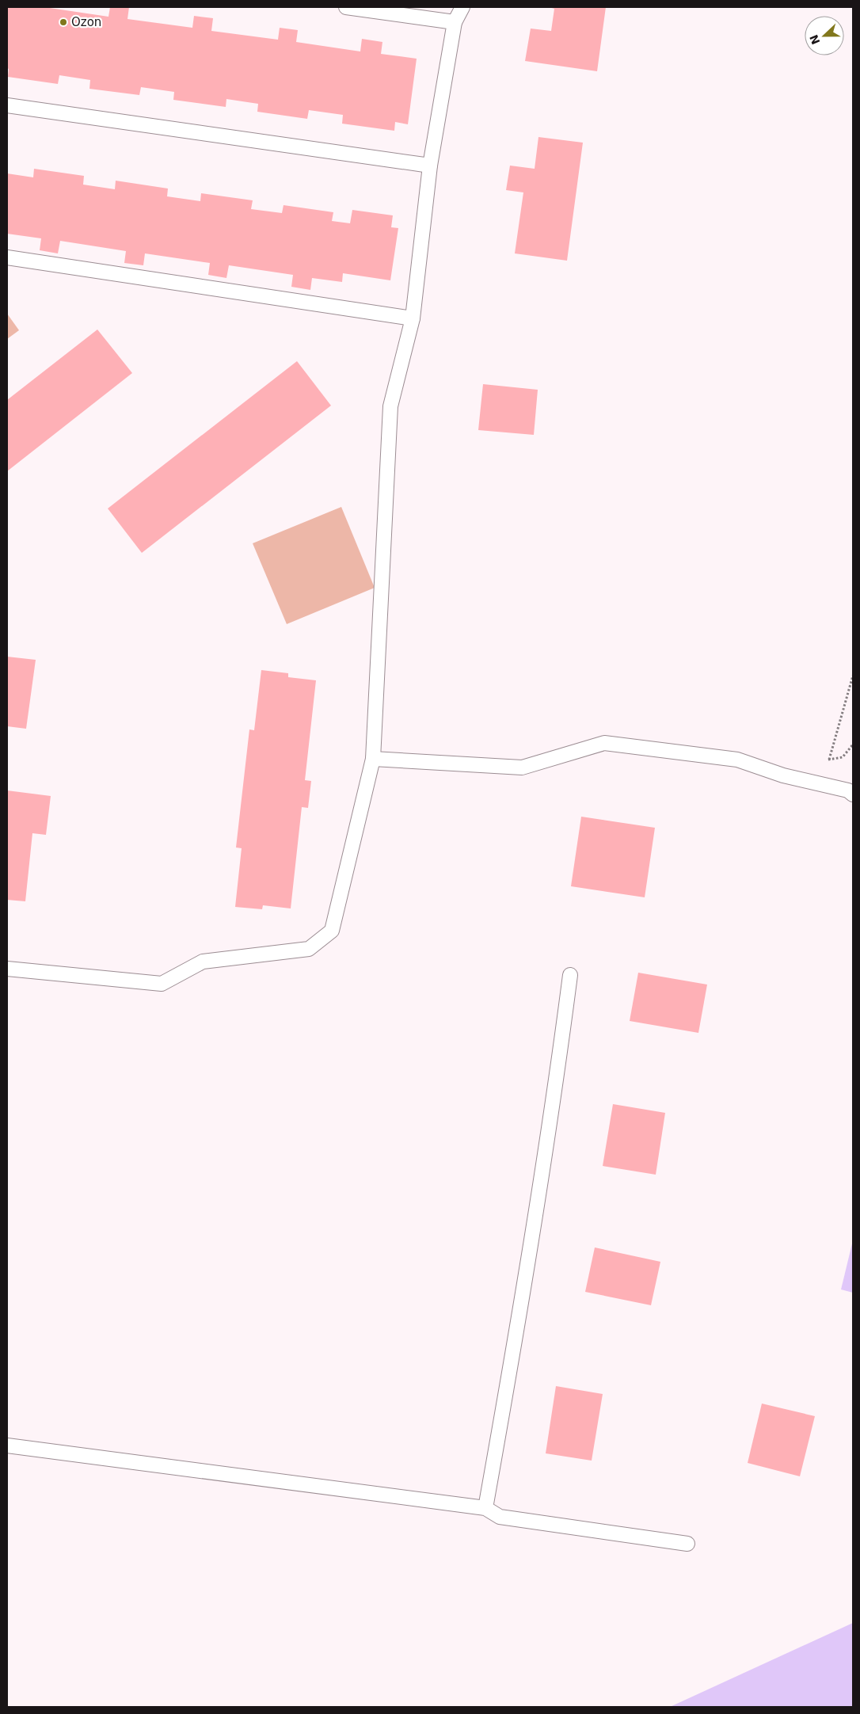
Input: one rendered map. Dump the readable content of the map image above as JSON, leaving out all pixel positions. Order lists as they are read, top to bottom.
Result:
{
  "places": ["Ozon"],
  "north": "left"
}
